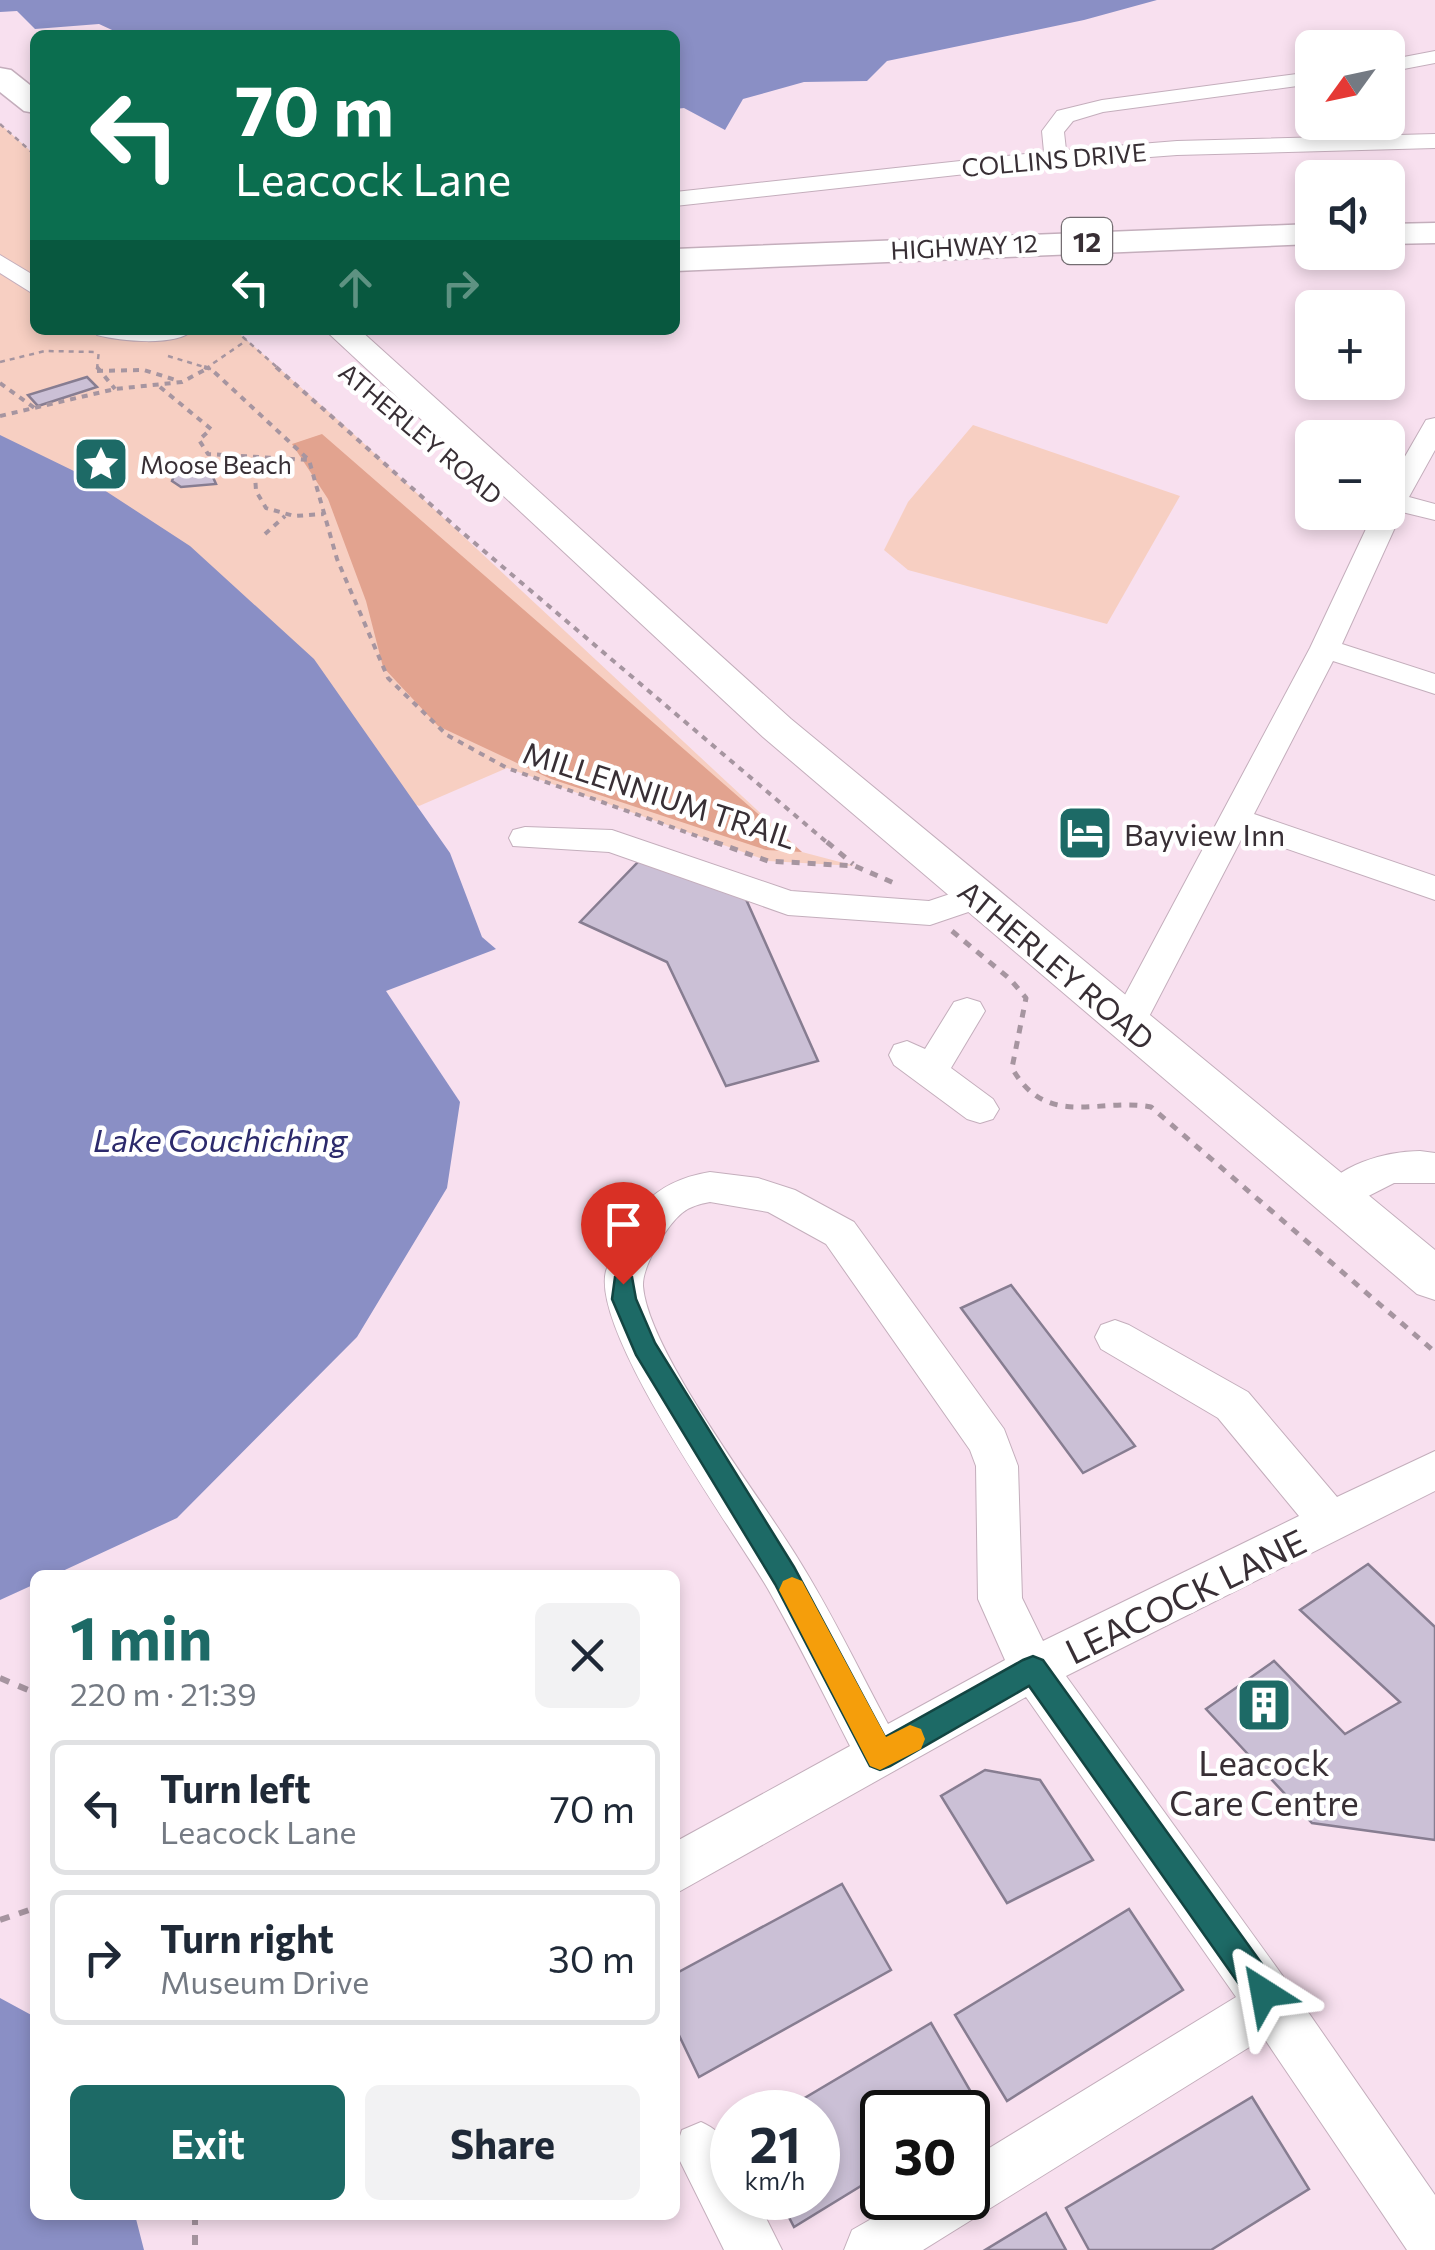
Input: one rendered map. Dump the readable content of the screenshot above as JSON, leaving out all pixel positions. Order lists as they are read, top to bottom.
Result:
{
  "streets": {
    "highway": ["12", "HIGHWAY 12"],
    "main road": ["ATHERLEY ROAD"],
    "street": ["COLLINS DRIVE", "LEACOCK LANE"],
    "path": ["MILLENNIUM TRAIL"]
  },
  "water": ["Lake Couchiching"],
  "places": {
    "place": ["Moose Beach"],
    "hotel": ["Bayview Inn"],
    "building": ["Leacock Care Centre"]
  },
  "north": "bottom left",
  "page": {
    "map_buttons": ["+", "−"],
    "turn": ["70 m", "Leacock Lane"],
    "heading": ["1 min", "220 m · 21:39"],
    "list": [
      {
        "name": "Turn left",
        "note": "Leacock Lane",
        "value": "70 m"
      },
      {
        "name": "Turn right",
        "note": "Museum Drive",
        "value": "30 m"
      }
    ],
    "buttons": ["Exit", "Share"],
    "speed": "21 km/h",
    "limit": "30"
  }
}
